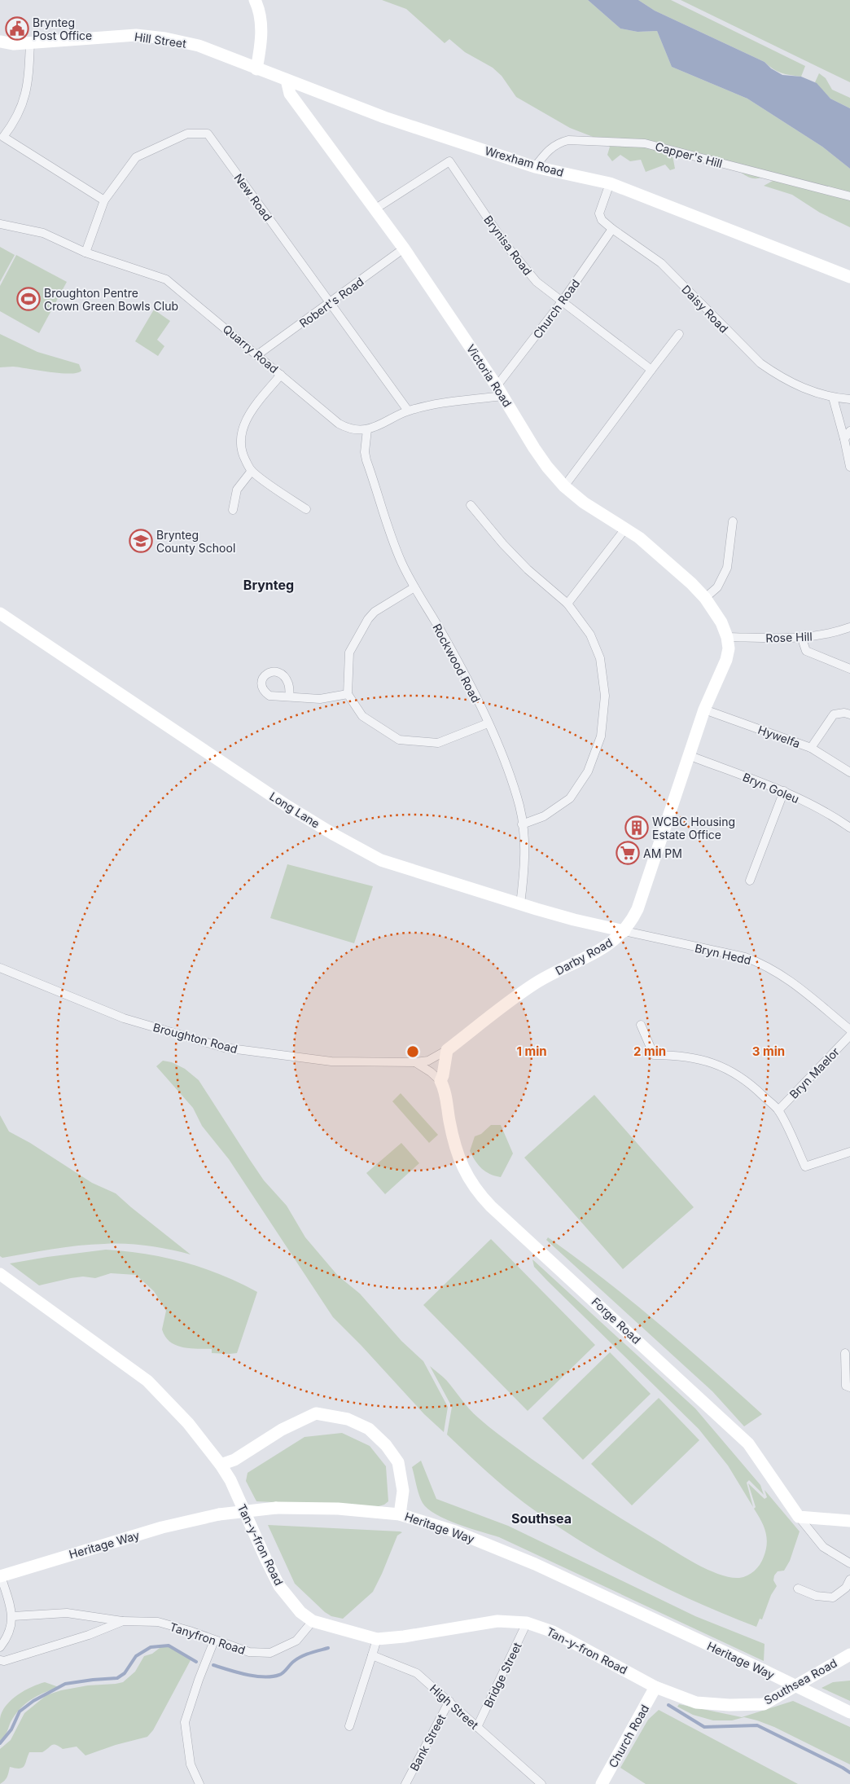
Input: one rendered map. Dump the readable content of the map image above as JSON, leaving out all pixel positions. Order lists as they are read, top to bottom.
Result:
{
  "streets": {
    "street": [
      "Hill Street",
      "Capper's Hill",
      "Wrexham Road",
      "New Road",
      "Brynisa Road",
      "Robert's Road",
      "Church Road",
      "Daisy Road",
      "Quarry Road",
      "Victoria Road",
      "Rose Hill",
      "Rockwood Road",
      "Hywelfa",
      "Bryn Goleu",
      "Long Lane",
      "Bryn Hedd",
      "Darby Road",
      "Broughton Road",
      "Bryn Maelor",
      "Forge Road",
      "Heritage Way",
      "Tan-y-fron Road",
      "Tanyfron Road",
      "Bridge Street",
      "Southsea Road",
      "High Street",
      "Bank Street"
    ]
  },
  "crossings": [
    ["Hill Street", "Wrexham Road"],
    ["Capper's Hill", "Wrexham Road"],
    ["Wrexham Road", "Daisy Road"],
    ["Wrexham Road", "Victoria Road"],
    ["New Road", "Robert's Road"],
    ["New Road", "Quarry Road"],
    ["Brynisa Road", "Church Road"],
    ["Brynisa Road", "Victoria Road"],
    ["Robert's Road", "Quarry Road"],
    ["Robert's Road", "Victoria Road"],
    ["Church Road", "Daisy Road"],
    ["Church Road", "Quarry Road"],
    ["Church Road", "Victoria Road"],
    ["Church Road", "Tan-y-fron Road"],
    ["Church Road", "Southsea Road"],
    ["Quarry Road", "Victoria Road"],
    ["Quarry Road", "Rockwood Road"],
    ["Victoria Road", "Rose Hill"],
    ["Victoria Road", "Darby Road"],
    ["Rose Hill", "Darby Road"],
    ["Rockwood Road", "Long Lane"],
    ["Hywelfa", "Darby Road"],
    ["Bryn Goleu", "Darby Road"],
    ["Long Lane", "Bryn Hedd"],
    ["Long Lane", "Darby Road"],
    ["Bryn Hedd", "Darby Road"],
    ["Darby Road", "Broughton Road"],
    ["Darby Road", "Forge Road"],
    ["Broughton Road", "Forge Road"],
    ["Tan-y-fron Road", "Tanyfron Road"],
    ["Tan-y-fron Road", "Bridge Street"],
    ["Tan-y-fron Road", "Southsea Road"],
    ["Bridge Street", "High Street"],
    ["High Street", "Bank Street"]
  ],
  "districts": ["Brynteg", "Southsea"],
  "places": {
    "public building": ["Brynteg Post Office"],
    "sports": ["Broughton Pentre Crown Green Bowls Club"],
    "school or university": ["Brynteg County School"],
    "building": ["WCBC Housing Estate Office"],
    "supermarket": ["AM PM"]
  },
  "rings": ["1 min", "2 min", "3 min"]
}
